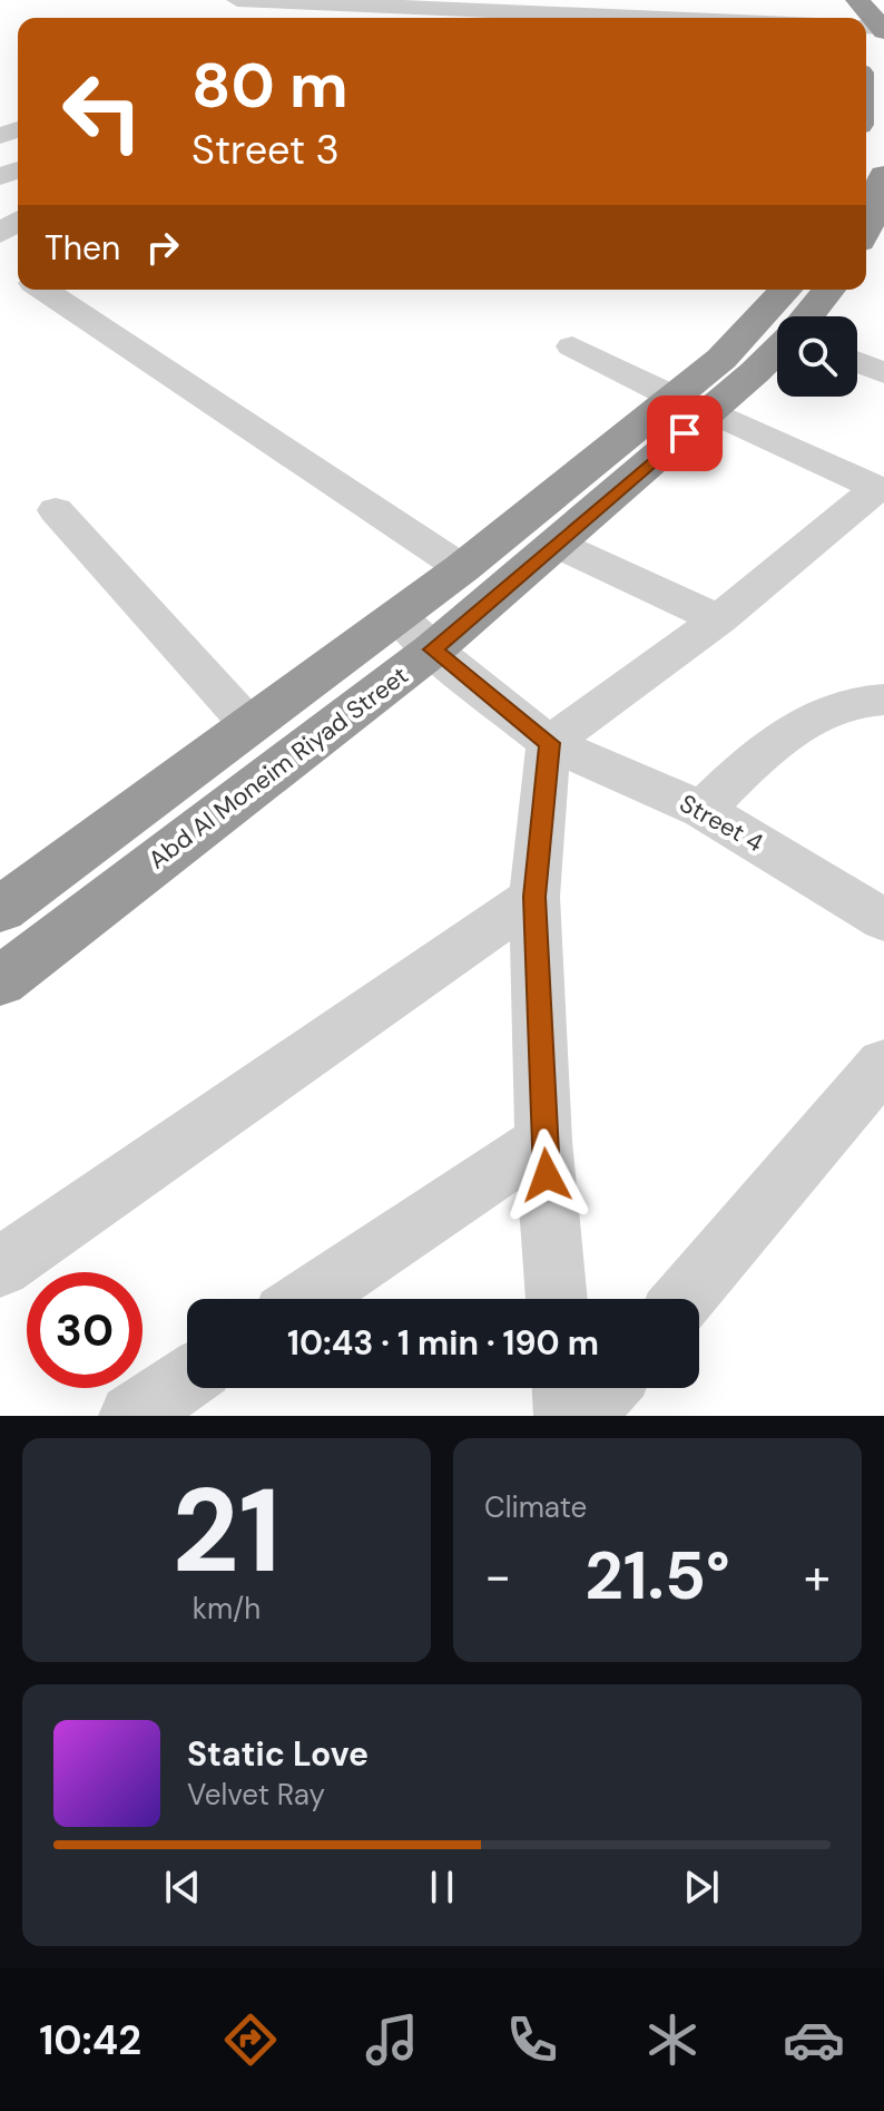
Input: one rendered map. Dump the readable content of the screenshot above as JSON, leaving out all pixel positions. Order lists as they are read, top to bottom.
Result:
{
  "streets": {
    "highway": ["Abd Al Moneim Riyad Street"],
    "street": ["Street 4"]
  },
  "crossings": [
    ["Abd Al Moneim Riyad Street", "Street 4"]
  ],
  "page": {
    "turn": ["80 m", "Street 3"],
    "then": "Then",
    "limit": "30",
    "trip": "10:43 · 1 min · 190 m",
    "tile": [
      ["21", "km/h"],
      "Climate"
    ],
    "heat": ["−", "21.5°", "+"],
    "song": ["Static Love", "Velvet Ray"],
    "tabs": "10:42"
  }
}
